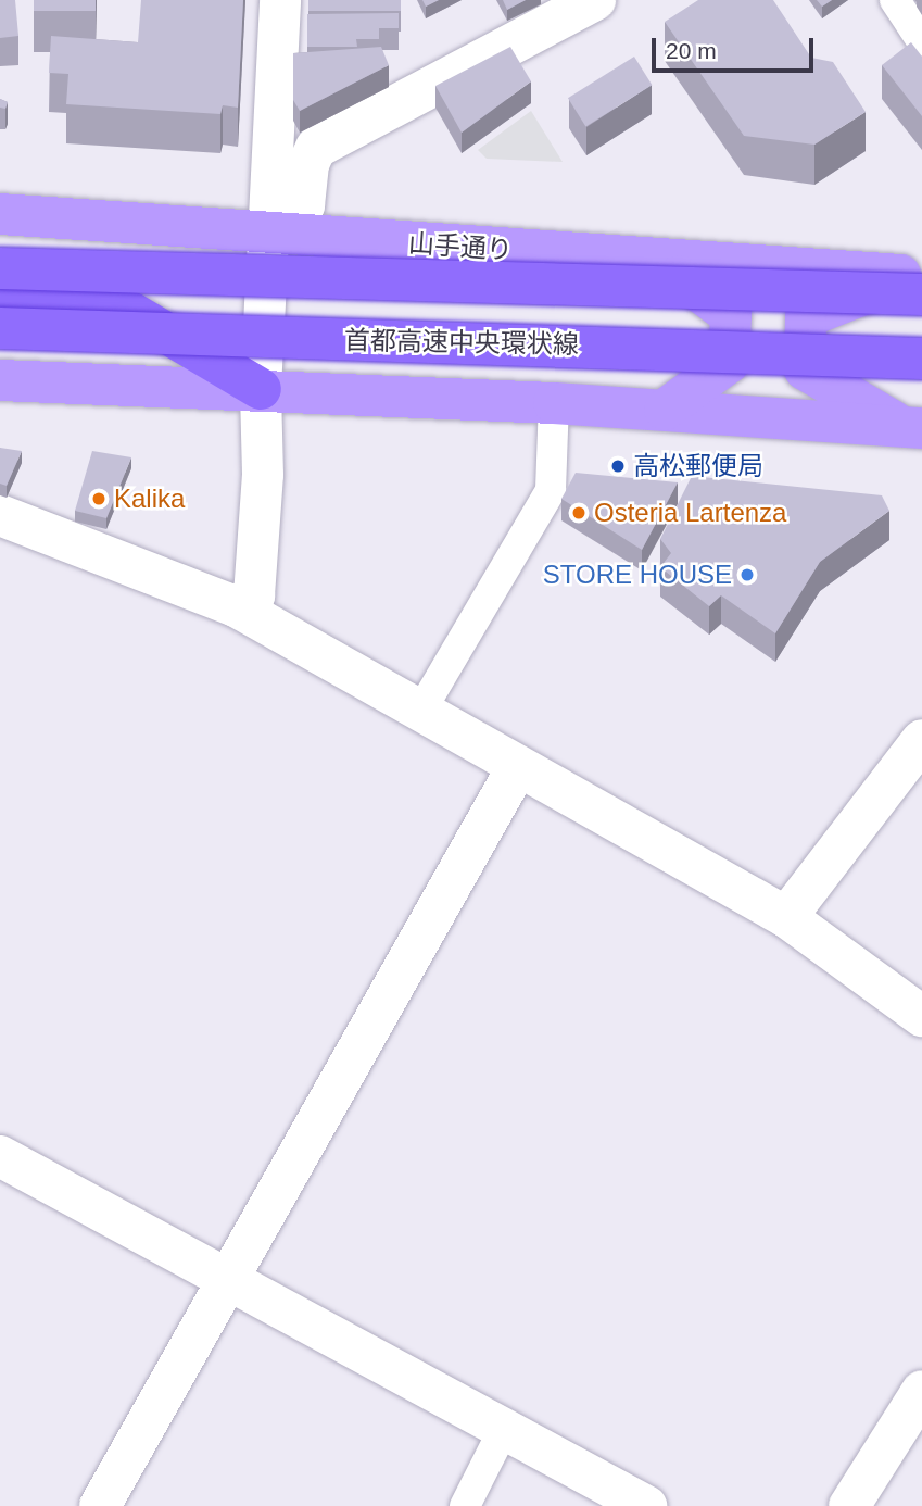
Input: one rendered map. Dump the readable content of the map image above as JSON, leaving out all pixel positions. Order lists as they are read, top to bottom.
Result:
{
  "streets": {
    "highway": ["首都高速中央環状線"],
    "main road": ["山手通り"]
  },
  "places": [
    "高松郵便局",
    "Kalika",
    "Osteria Lartenza",
    "STORE HOUSE"
  ],
  "scale_bar": "20 m"
}
